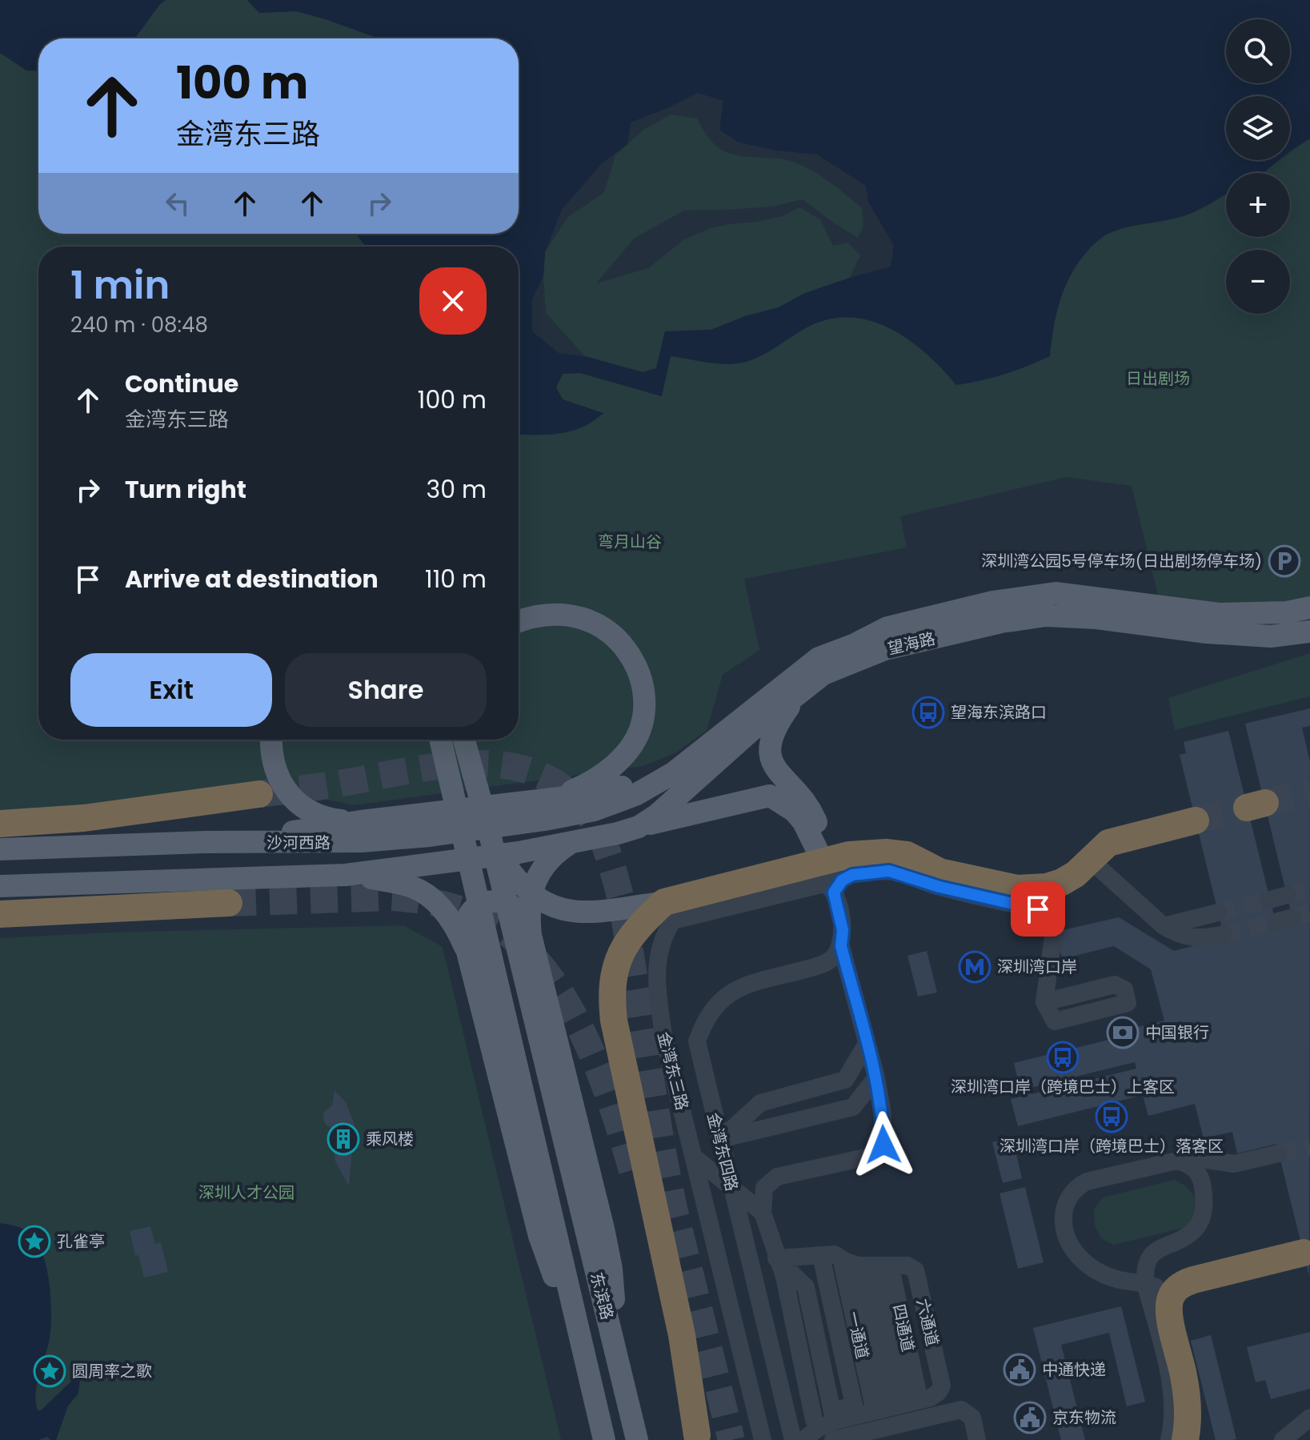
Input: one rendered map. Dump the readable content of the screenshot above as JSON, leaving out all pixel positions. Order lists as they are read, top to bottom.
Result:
{
  "streets": {
    "main road": ["望海路", "沙河西路", "东滨路"],
    "street": [
      "金湾东三路",
      "金湾东四路",
      "六通道",
      "四通道",
      "一通道"
    ]
  },
  "crossings": [
    ["望海路", "沙河西路"],
    ["六通道", "四通道"],
    ["六通道", "一通道"],
    ["四通道", "一通道"]
  ],
  "parks": ["日出剧场", "弯月山谷", "深圳人才公园"],
  "places": {
    "parking": ["深圳湾公园5号停车场(日出剧场停车场)"],
    "bus stop": ["望海东滨路口", "深圳湾口岸（跨境巴士）上客区", "深圳湾口岸（跨境巴士）落客区"],
    "metro station": ["深圳湾口岸"],
    "bank": ["中国银行"],
    "building": ["乘风楼"],
    "place": ["孔雀亭", "圆周率之歌"],
    "public building": ["中通快递", "京东物流"]
  },
  "page": {
    "map_buttons": ["+", "−"],
    "turn": ["100 m", "金湾东三路"],
    "heading": ["1 min", "240 m · 08:48"],
    "list": [
      {
        "name": "Continue",
        "note": "金湾东三路",
        "value": "100 m"
      },
      {
        "name": "Turn right",
        "value": "30 m"
      },
      {
        "name": "Arrive at destination",
        "value": "110 m"
      }
    ],
    "buttons": ["Exit", "Share"]
  }
}
